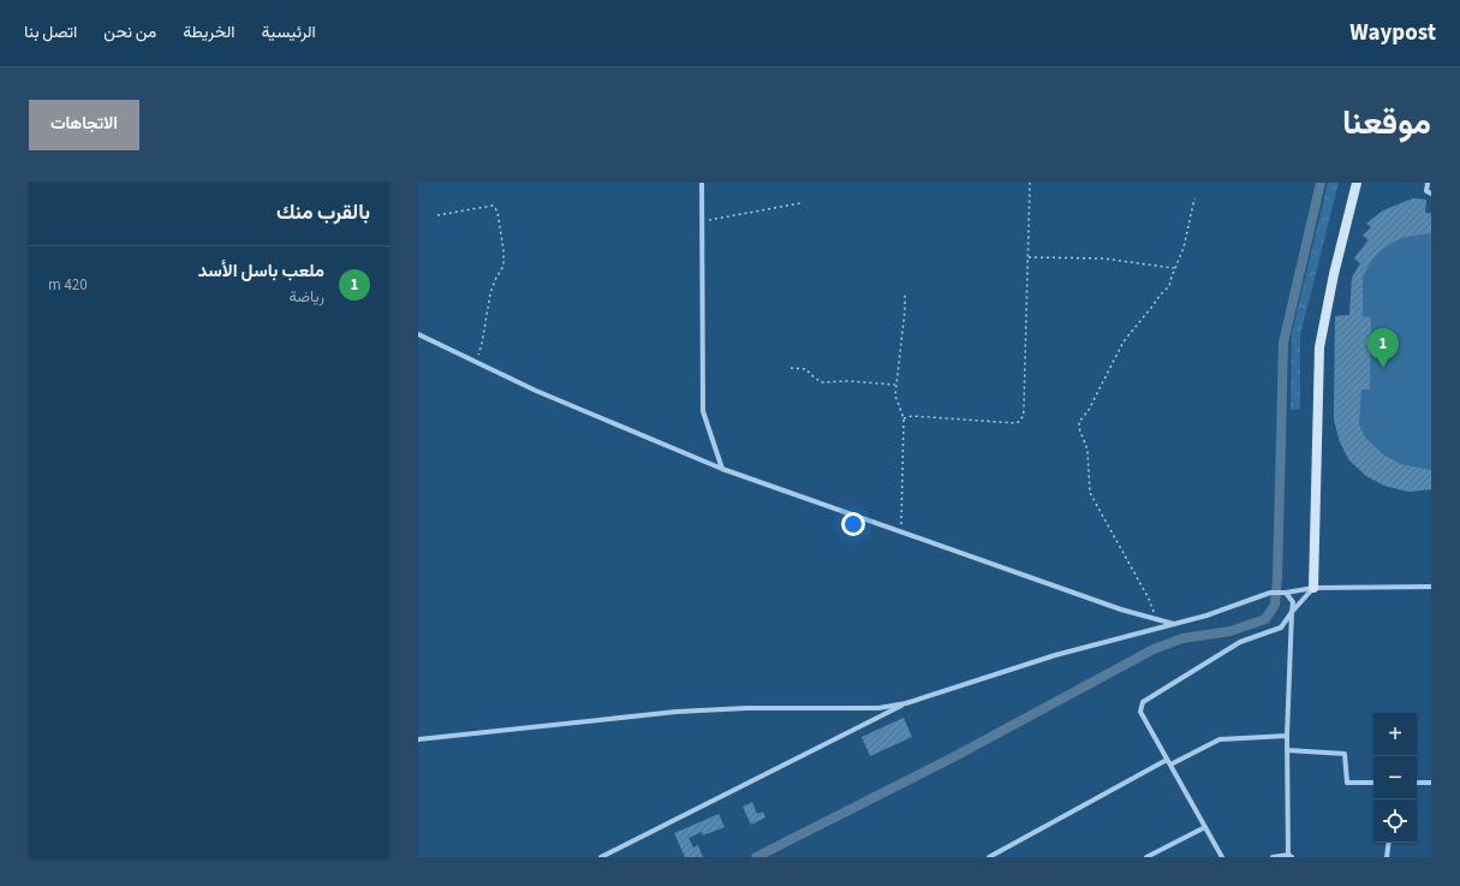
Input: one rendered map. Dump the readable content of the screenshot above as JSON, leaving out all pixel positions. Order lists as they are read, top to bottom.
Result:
{
  "page": {
    "header": "Waypost",
    "nav": [
      "الرئيسية",
      "الخريطة",
      "من نحن",
      "اتصل بنا"
    ],
    "title": "موقعنا",
    "buttons": "الاتجاهات",
    "heading": "بالقرب منك",
    "list": [
      {
        "mark": "1",
        "name": "ملعب باسل الأسد",
        "note": "رياضة",
        "value": "420 m"
      }
    ],
    "pins": "1",
    "map_buttons": ["+", "−"]
  }
}
